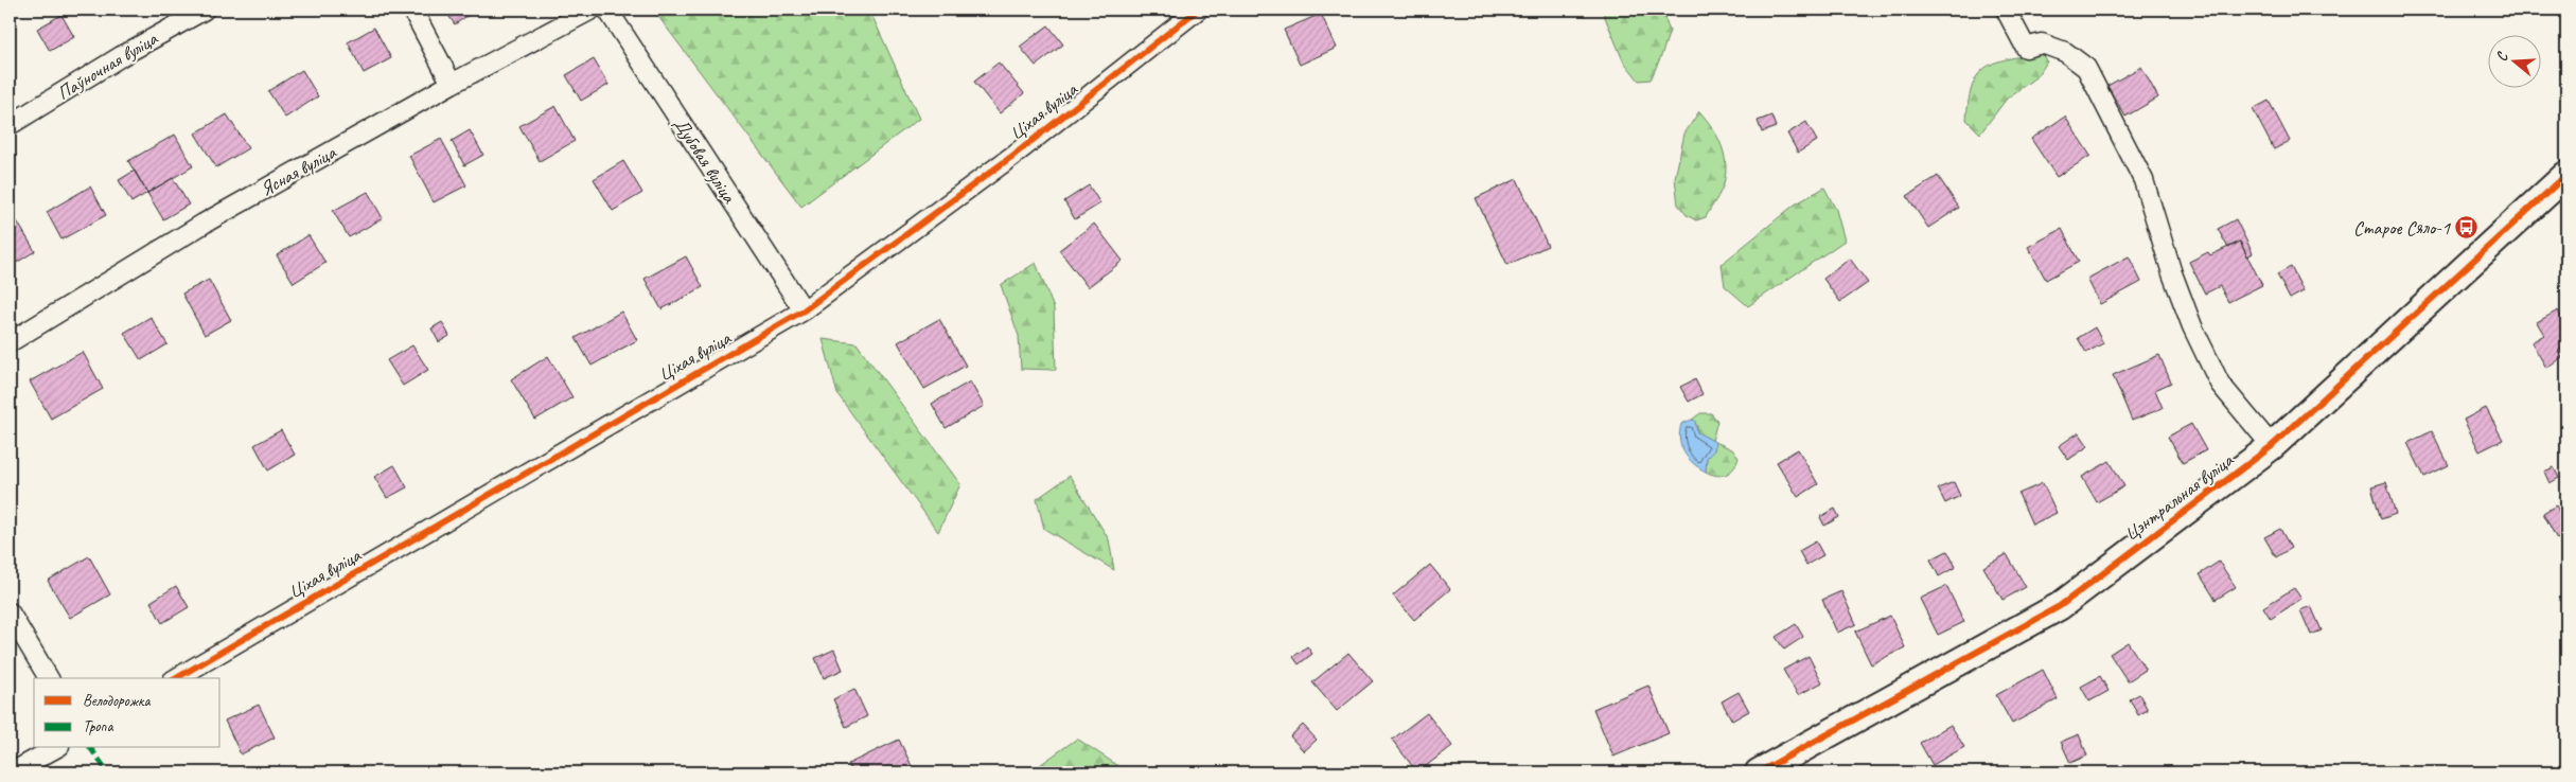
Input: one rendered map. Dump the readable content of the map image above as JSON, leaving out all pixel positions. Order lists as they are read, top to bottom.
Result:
{
  "streets": {
    "street": [
      "Паўночная вуліца",
      "Ціхая вуліца",
      "Дубовая вуліца",
      "Ясная вуліца",
      "Цэнтральная вуліца"
    ]
  },
  "crossings": [
    ["Ціхая вуліца", "Дубовая вуліца"]
  ],
  "places": {
    "bus stop": ["Старое Сяло-1"]
  },
  "legend": ["Велодорожка", "Тропа"],
  "north": "left"
}
